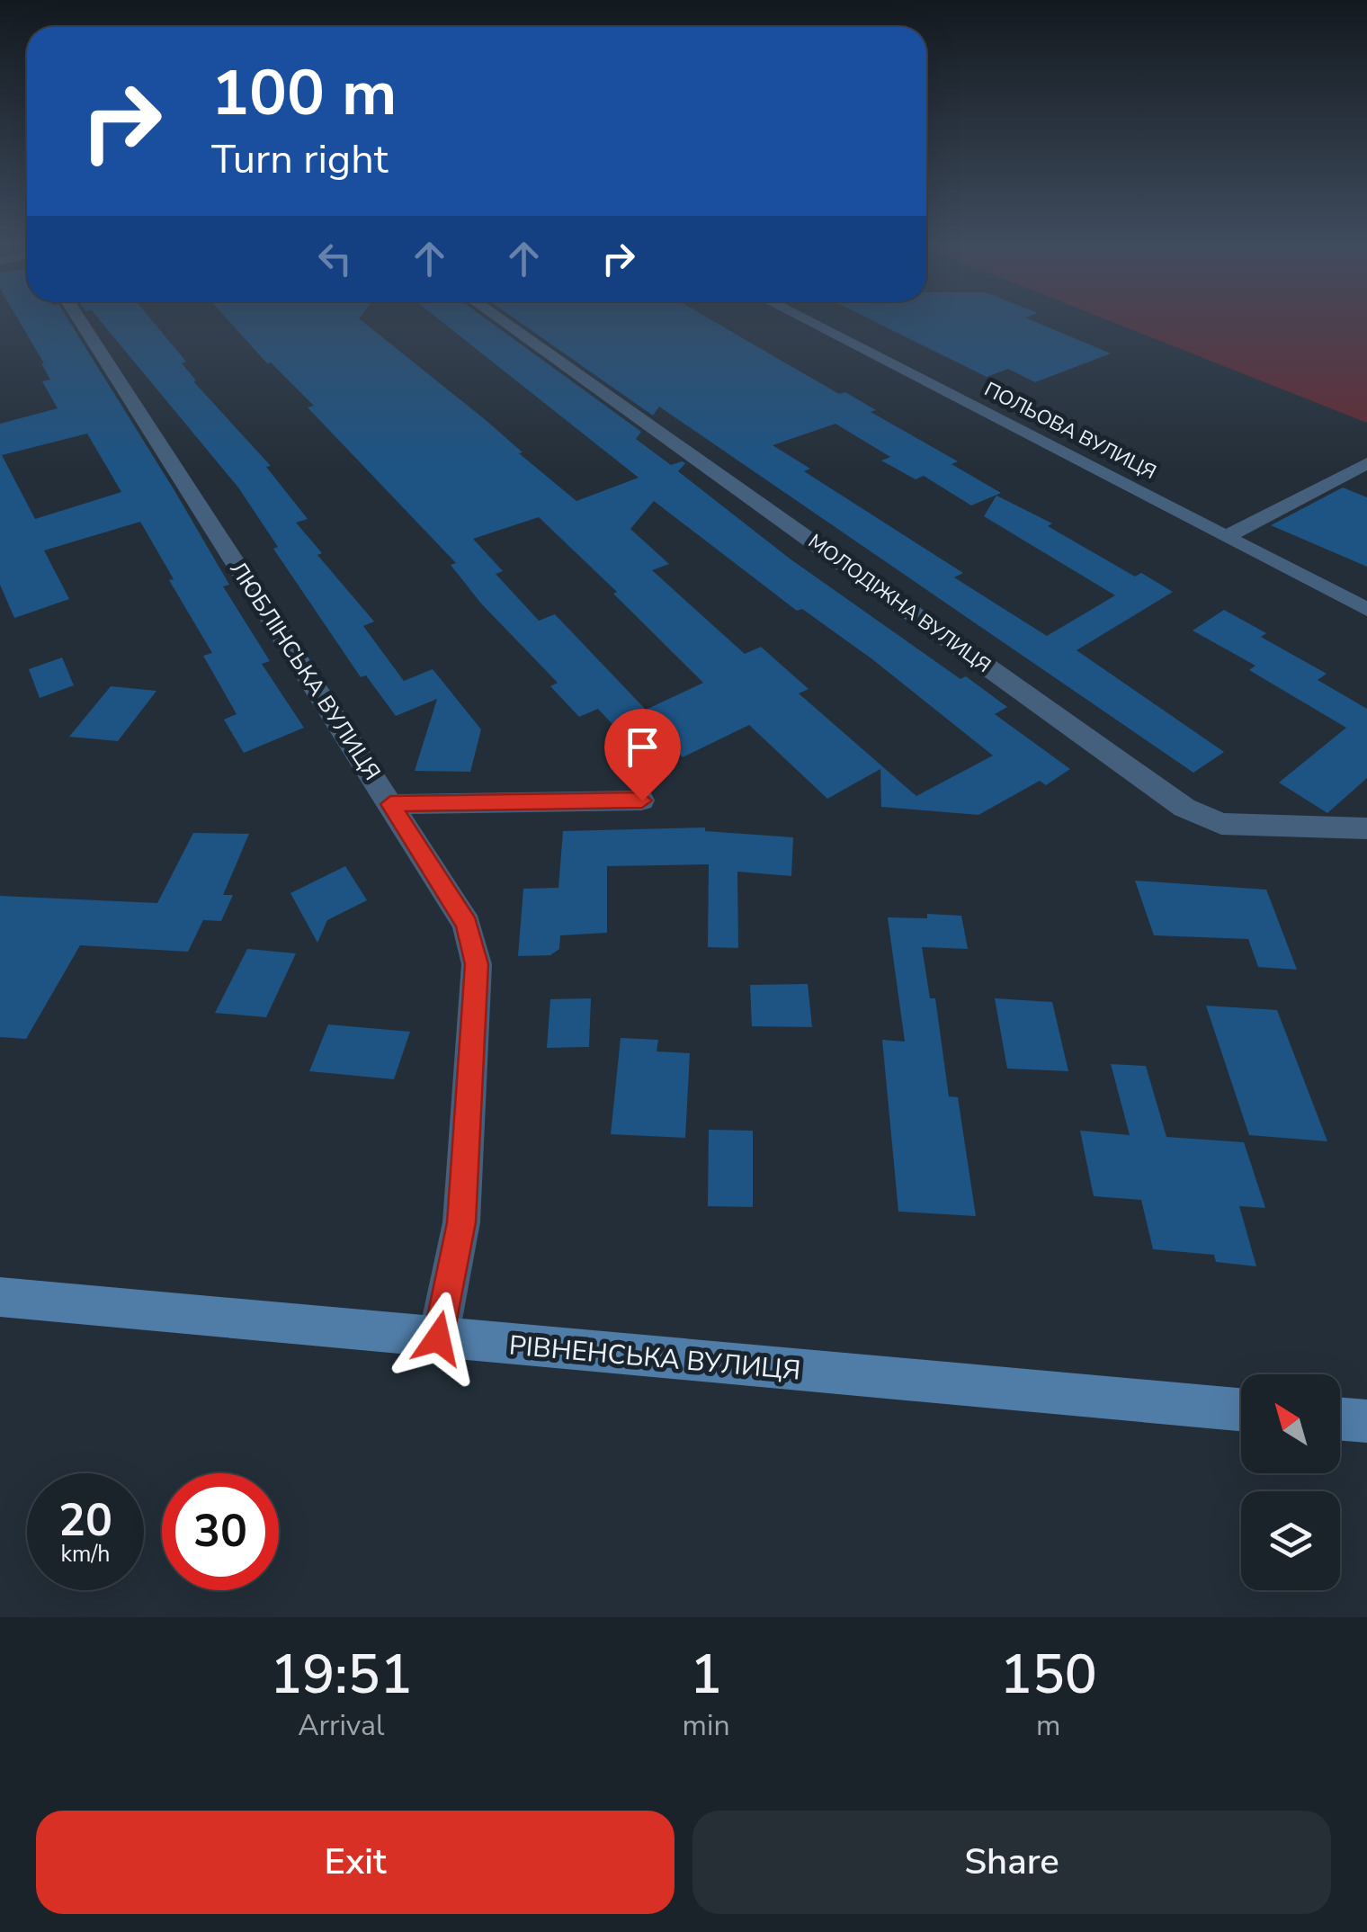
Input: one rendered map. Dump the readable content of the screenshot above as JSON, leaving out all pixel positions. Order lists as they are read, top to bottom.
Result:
{
  "streets": {
    "main road": ["РІВНЕНСЬКА ВУЛИЦЯ"],
    "street": ["ПОЛЬОВА ВУЛИЦЯ", "МОЛОДІЖНА ВУЛИЦЯ", "ЛЮБЛІНСЬКА ВУЛИЦЯ"]
  },
  "crossings": [
    ["ЛЮБЛІНСЬКА ВУЛИЦЯ", "РІВНЕНСЬКА ВУЛИЦЯ"]
  ],
  "north": "top left",
  "page": {
    "turn": ["100 m", "Turn right"],
    "speed": "20 km/h",
    "limit": "30",
    "eta": [
      "19:51",
      "Arrival",
      "1",
      "min",
      "150",
      "m"
    ],
    "buttons": ["Exit", "Share"]
  }
}
